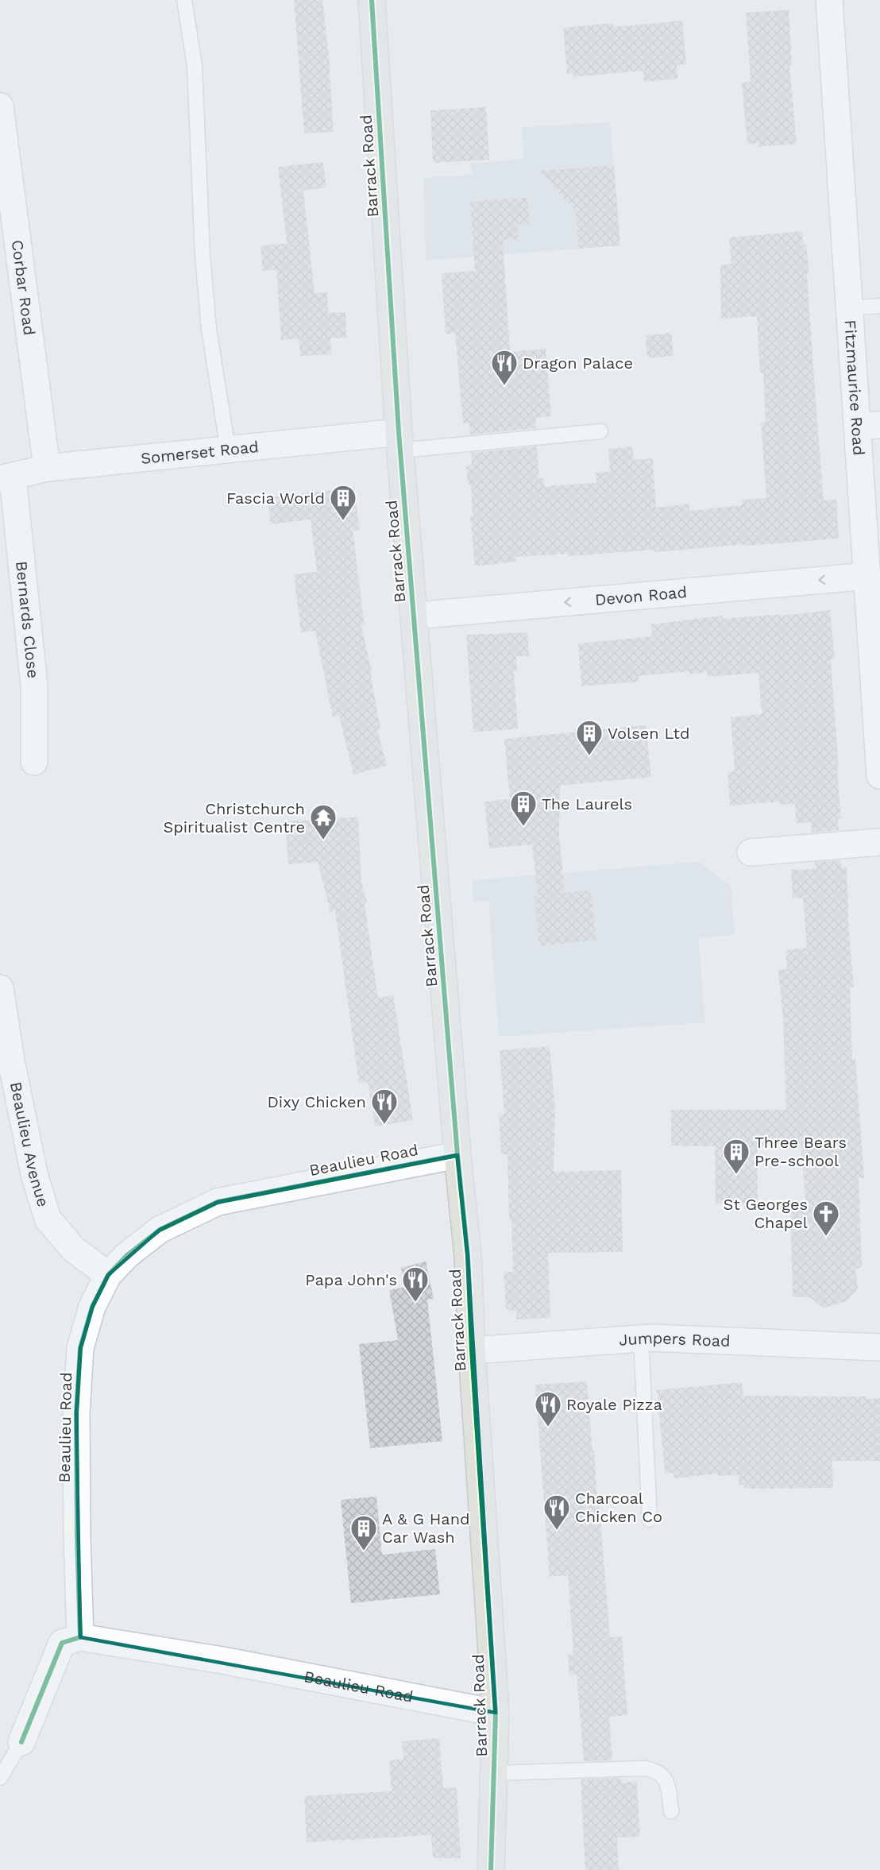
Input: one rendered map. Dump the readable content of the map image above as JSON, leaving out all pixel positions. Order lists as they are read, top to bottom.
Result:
{
  "streets": {
    "main road": ["Barrack Road"],
    "street": [
      "Corbar Road",
      "Fitzmaurice Road",
      "Somerset Road",
      "Devon Road",
      "Bernards Close",
      "Beaulieu Avenue",
      "Beaulieu Road",
      "Jumpers Road"
    ]
  },
  "crossings": [
    ["Barrack Road", "Somerset Road"],
    ["Barrack Road", "Devon Road"],
    ["Barrack Road", "Beaulieu Road"],
    ["Barrack Road", "Jumpers Road"],
    ["Corbar Road", "Somerset Road"],
    ["Fitzmaurice Road", "Devon Road"],
    ["Somerset Road", "Bernards Close"],
    ["Beaulieu Avenue", "Beaulieu Road"]
  ],
  "one_way": ["Devon Road"],
  "places": {
    "restaurant": [
      "Dragon Palace",
      "Dixy Chicken",
      "Papa John's",
      "Royale Pizza",
      "Charcoal Chicken Co"
    ],
    "building": [
      "Fascia World",
      "Volsen Ltd",
      "The Laurels",
      "Three Bears Pre-school",
      "A & G Hand Car Wash"
    ],
    "temple": ["Christchurch Spiritualist Centre"],
    "church": ["St Georges Chapel"]
  }
}
